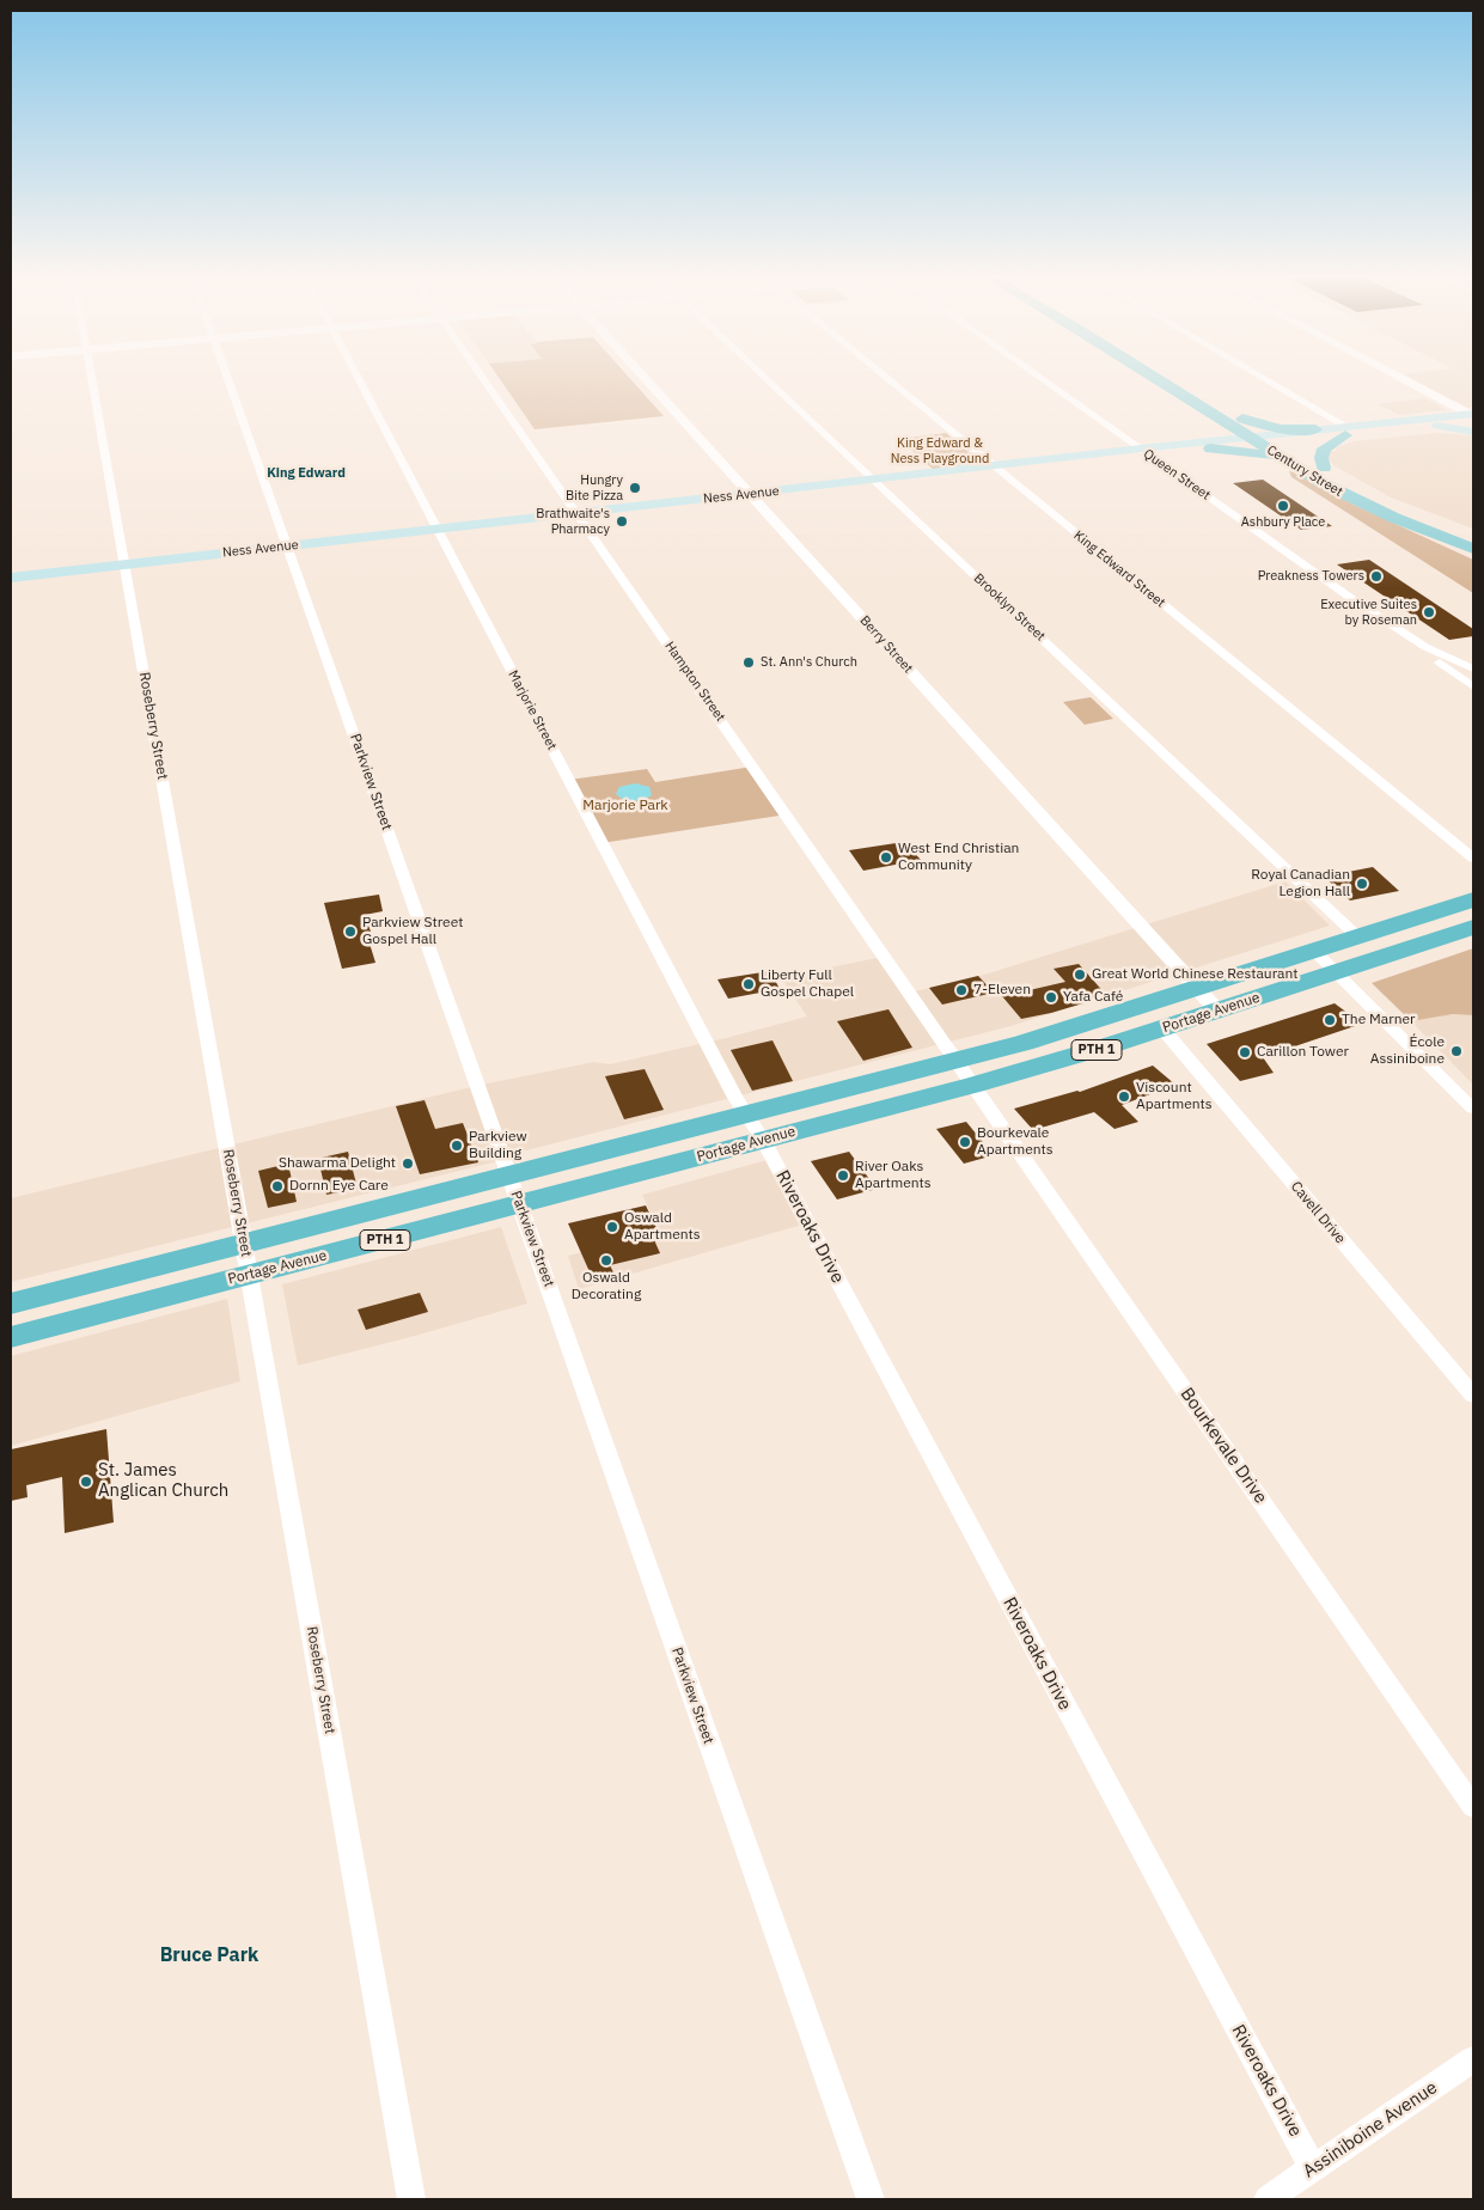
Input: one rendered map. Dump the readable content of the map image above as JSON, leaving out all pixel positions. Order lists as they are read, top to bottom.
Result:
{
  "streets": {
    "highway": ["Portage Avenue", "PTH 1"],
    "main road": ["Century Street", "Ness Avenue"],
    "street": [
      "Queen Street",
      "King Edward Street",
      "Brooklyn Street",
      "Berry Street",
      "Hampton Street",
      "Marjorie Street",
      "Roseberry Street",
      "Parkview Street",
      "Cavell Drive",
      "Riveroaks Drive",
      "Bourkevale Drive",
      "Assiniboine Avenue"
    ]
  },
  "crossings": [
    ["Century Street", "Ness Avenue"],
    ["Queen Street", "Ness Avenue"],
    ["Ness Avenue", "King Edward Street"],
    ["Ness Avenue", "Brooklyn Street"],
    ["Ness Avenue", "Berry Street"],
    ["Ness Avenue", "Hampton Street"],
    ["Ness Avenue", "Marjorie Street"],
    ["Ness Avenue", "Roseberry Street"],
    ["Ness Avenue", "Parkview Street"],
    ["Brooklyn Street", "Portage Avenue"],
    ["Berry Street", "Portage Avenue"],
    ["Hampton Street", "Portage Avenue"],
    ["Hampton Street", "Bourkevale Drive"],
    ["Marjorie Street", "Portage Avenue"],
    ["Marjorie Street", "Riveroaks Drive"],
    ["Roseberry Street", "Portage Avenue"],
    ["Parkview Street", "Portage Avenue"],
    ["Portage Avenue", "Cavell Drive"],
    ["Portage Avenue", "Riveroaks Drive"],
    ["Portage Avenue", "Bourkevale Drive"],
    ["Riveroaks Drive", "Assiniboine Avenue"]
  ],
  "districts": ["King Edward", "Bruce Park"],
  "parks": ["King Edward & Ness Playground", "Marjorie Park"],
  "places": [
    "Hungry Bite Pizza",
    "Ashbury Place",
    "Brathwaite's Pharmacy",
    "Preakness Towers",
    "Executive Suites by Roseman",
    "St. Ann's Church",
    "West End Christian Community",
    "Royal Canadian Legion Hall",
    "Parkview Street Gospel Hall",
    "Great World Chinese Restaurant",
    "Liberty Full Gospel Chapel",
    "7-Eleven",
    "Yafa Café",
    "The Marner",
    "École Assiniboine",
    "Carillon Tower",
    "Viscount Apartments",
    "Bourkevale Apartments",
    "Parkview Building",
    "Shawarma Delight",
    "River Oaks Apartments",
    "Dornn Eye Care",
    "Oswald Apartments",
    "Oswald Decorating",
    "St. James Anglican Church"
  ]
}
